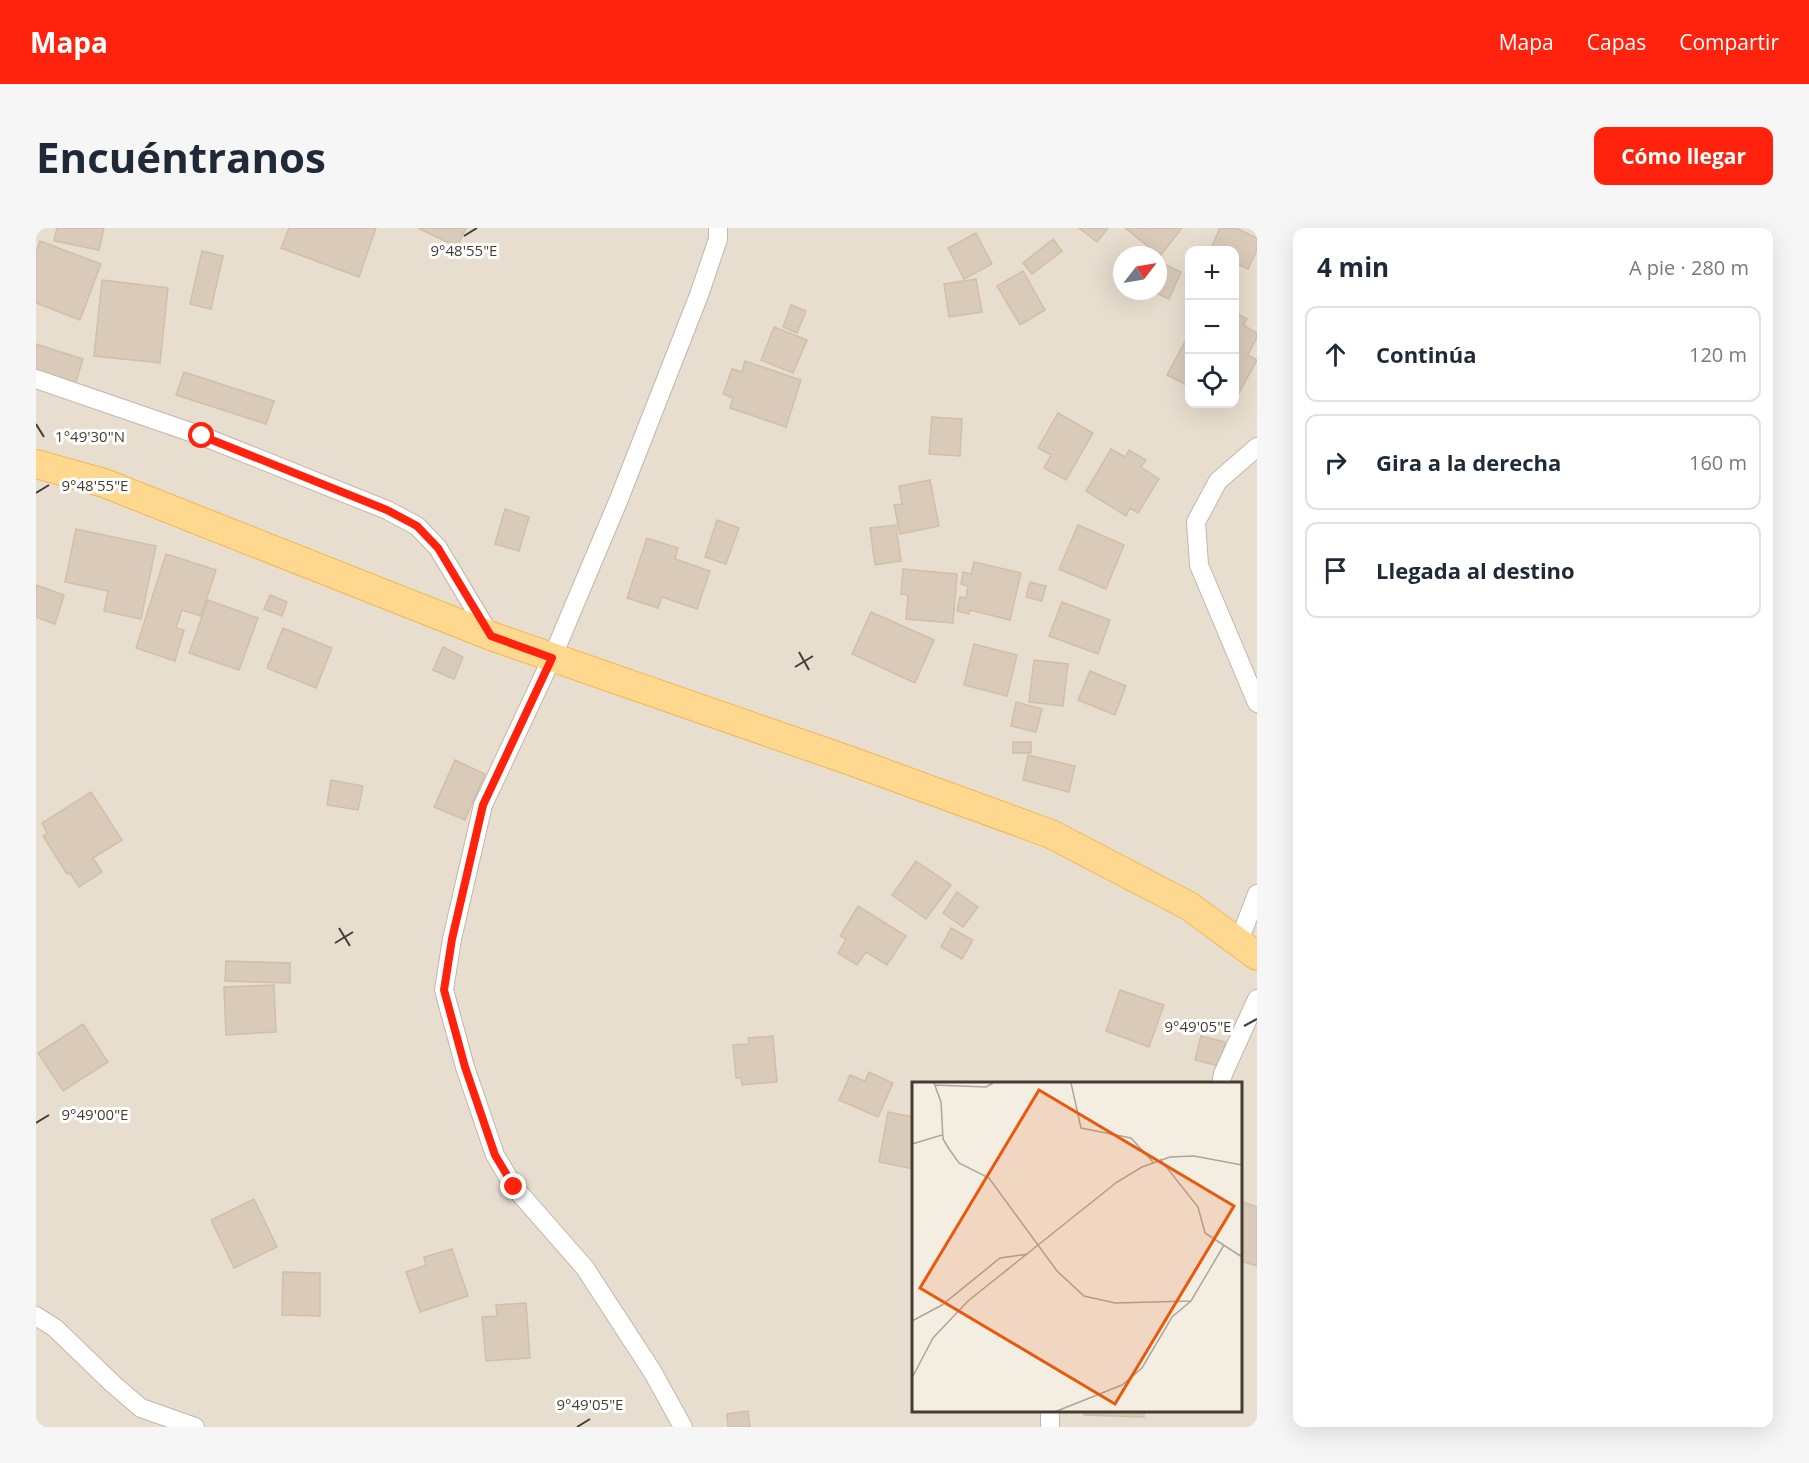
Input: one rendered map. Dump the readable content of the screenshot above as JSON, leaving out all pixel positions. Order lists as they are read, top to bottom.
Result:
{
  "north": "top right",
  "page": {
    "header": "Mapa",
    "nav": ["Mapa", "Capas", "Compartir"],
    "buttons": "Cómo llegar",
    "title": "Encuéntranos",
    "heading": ["4 min", "A pie · 280 m"],
    "map_buttons": ["+", "−"],
    "list": [
      ["Continúa", "120 m"],
      ["Gira a la derecha", "160 m"],
      "Llegada al destino"
    ]
  },
  "coordinates": [
    "9°48'55\"E",
    "1°49'30\"N",
    "9°49'05\"E",
    "9°49'00\"E"
  ]
}
